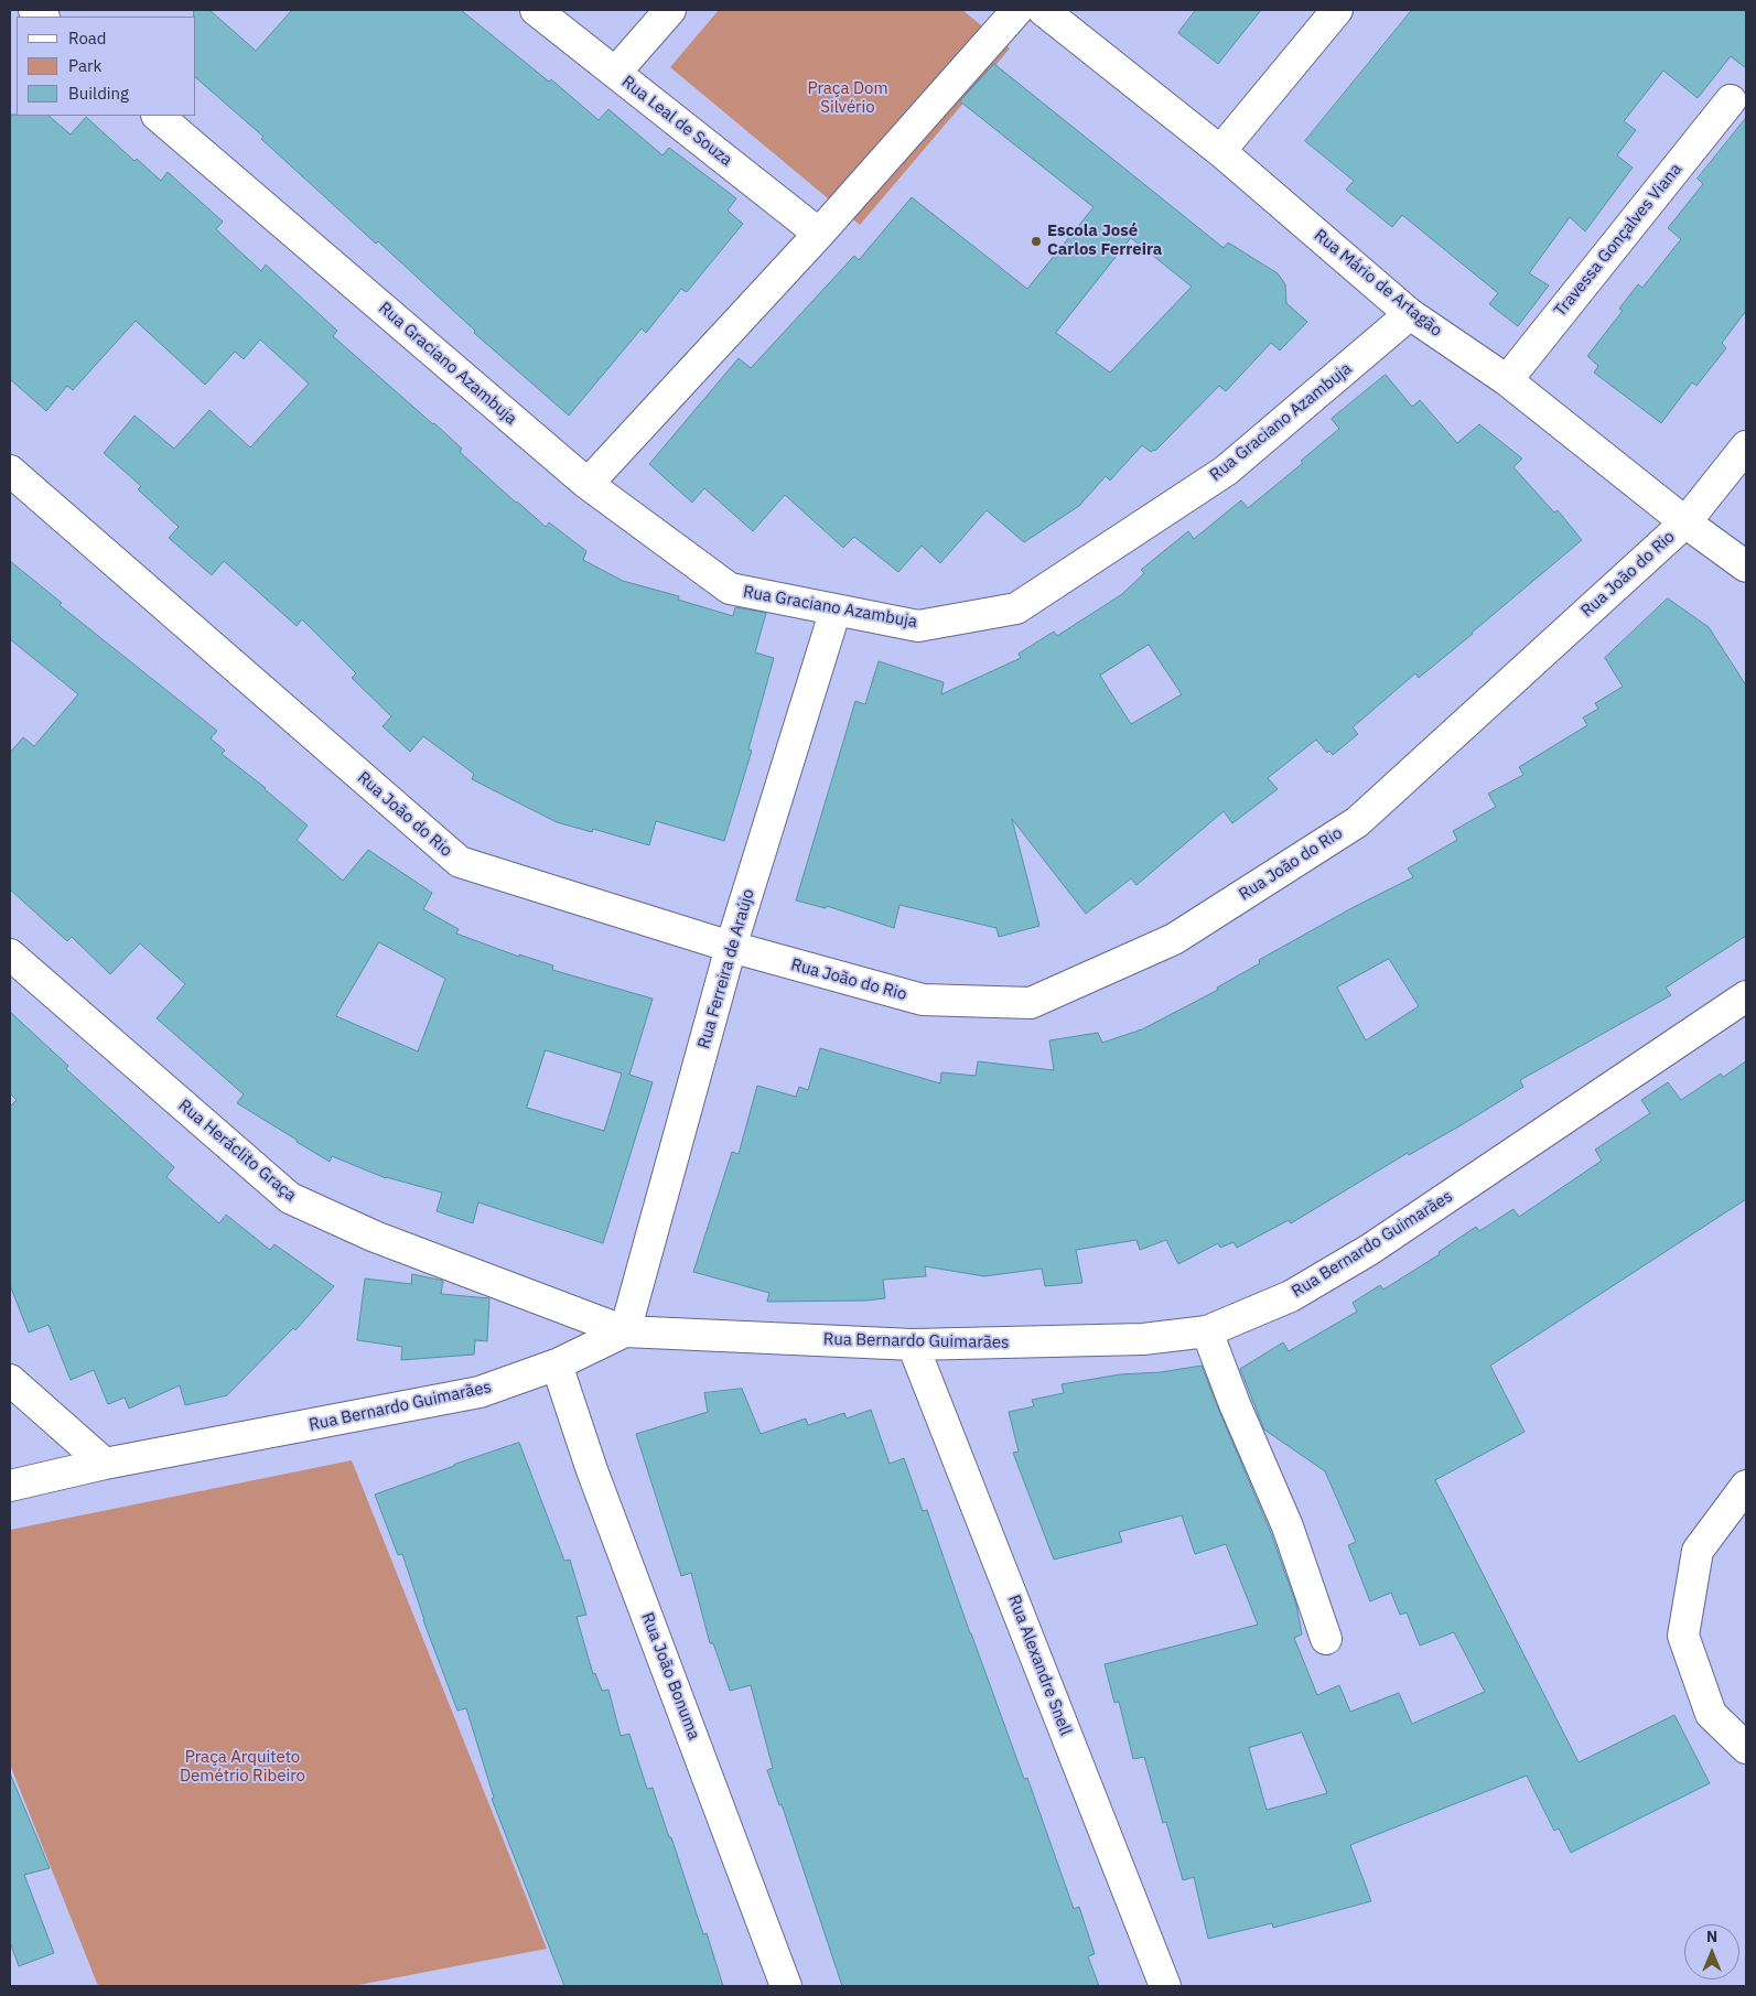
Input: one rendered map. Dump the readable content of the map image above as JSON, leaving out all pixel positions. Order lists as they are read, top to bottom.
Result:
{
  "streets": {
    "street": [
      "Rua Leal de Souza",
      "Travessa Gonçalves Viana",
      "Rua Mário de Artagão",
      "Rua Graciano Azambuja",
      "Rua João do Rio",
      "Rua Ferreira de Araújo",
      "Rua Heráclito Graça",
      "Rua Bernardo Guimarães",
      "Rua Alexandre Snell",
      "Rua João Bonuma"
    ]
  },
  "crossings": [
    ["Travessa Gonçalves Viana", "Rua Mário de Artagão"],
    ["Rua Mário de Artagão", "Rua Graciano Azambuja"],
    ["Rua Mário de Artagão", "Rua João do Rio"],
    ["Rua Graciano Azambuja", "Rua Ferreira de Araújo"],
    ["Rua João do Rio", "Rua Ferreira de Araújo"],
    ["Rua Ferreira de Araújo", "Rua Heráclito Graça"],
    ["Rua Ferreira de Araújo", "Rua Bernardo Guimarães"],
    ["Rua Heráclito Graça", "Rua Bernardo Guimarães"],
    ["Rua Bernardo Guimarães", "Rua Alexandre Snell"],
    ["Rua Bernardo Guimarães", "Rua João Bonuma"]
  ],
  "parks": ["Praça Dom Silvério", "Praça Arquiteto Demétrio Ribeiro"],
  "places": ["Escola José Carlos Ferreira"],
  "legend": ["Road", "Park", "Building"],
  "north": "top"
}
